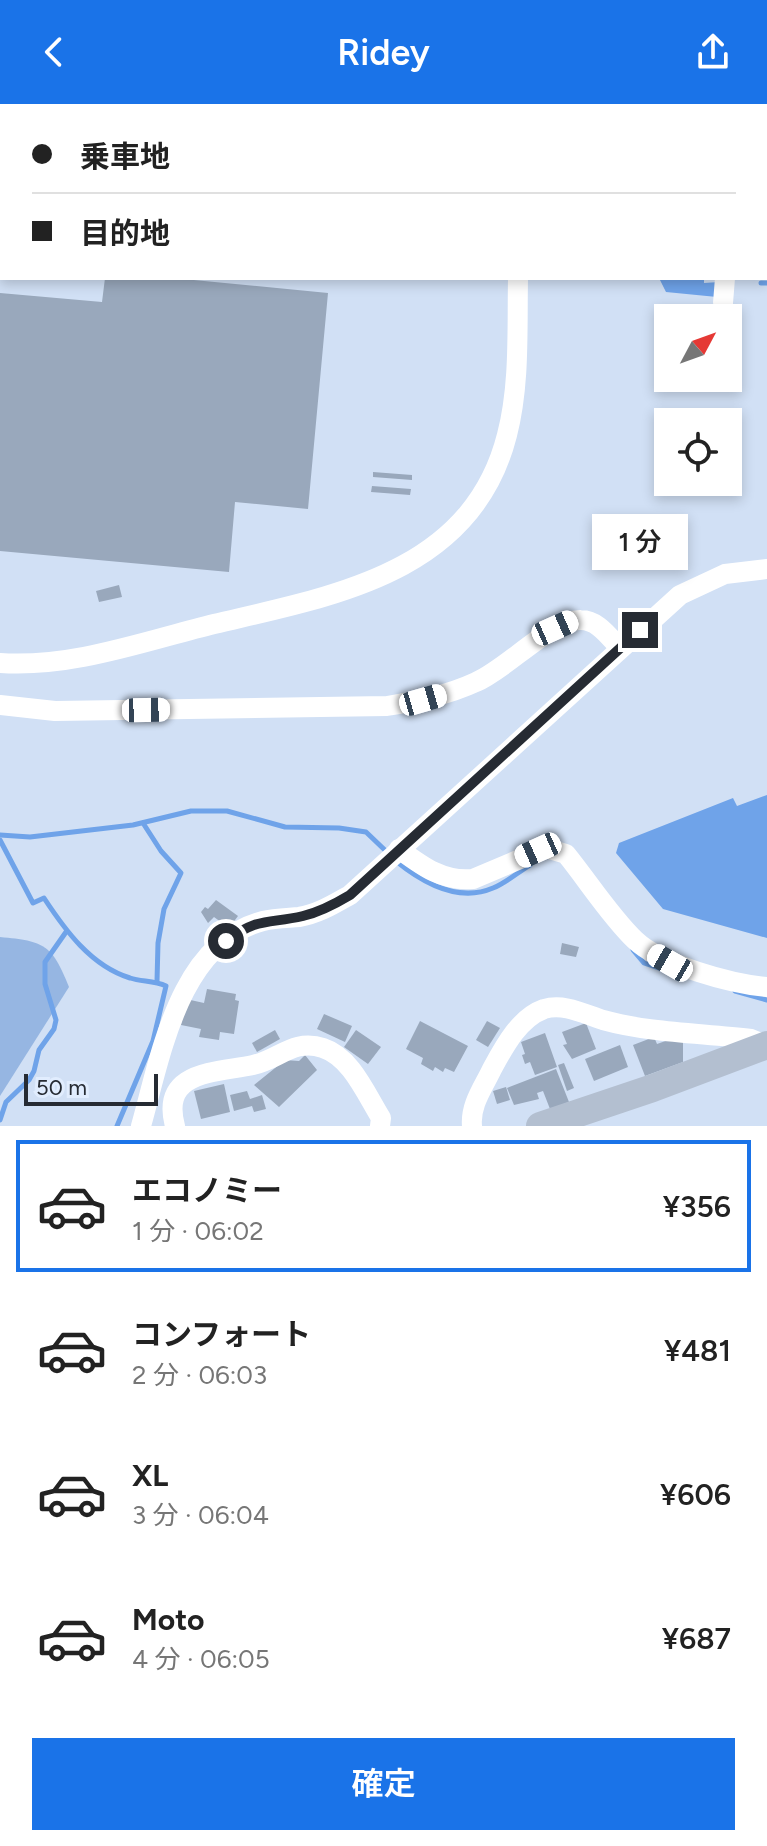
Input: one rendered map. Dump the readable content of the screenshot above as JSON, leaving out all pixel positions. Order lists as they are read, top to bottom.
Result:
{
  "scale_bar": "50 m",
  "north": "top right",
  "page": {
    "header": "Ridey",
    "banner": ["乗車地", "目的地"],
    "bubble": "1 分",
    "scale": "50 m",
    "list": [
      {
        "name": "エコノミー",
        "note": "1 分 · 06:02",
        "value": "¥356"
      },
      {
        "name": "コンフォート",
        "note": "2 分 · 06:03",
        "value": "¥481"
      },
      {
        "name": "XL",
        "note": "3 分 · 06:04",
        "value": "¥606"
      },
      {
        "name": "Moto",
        "note": "4 分 · 06:05",
        "value": "¥687"
      }
    ],
    "buttons": "確定"
  }
}
